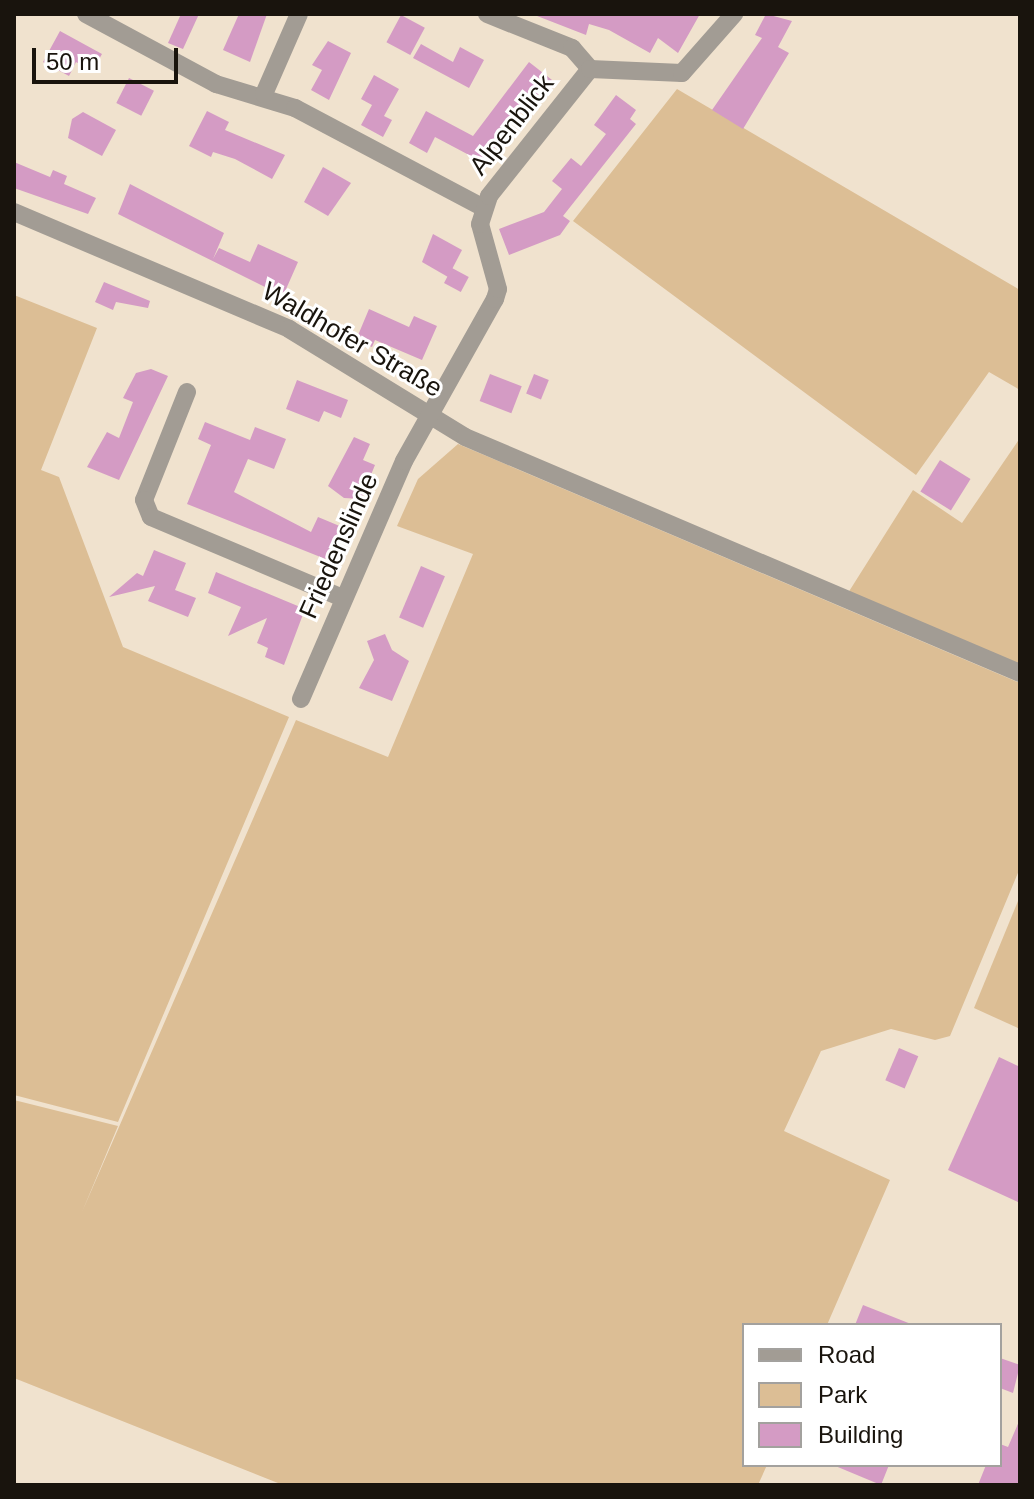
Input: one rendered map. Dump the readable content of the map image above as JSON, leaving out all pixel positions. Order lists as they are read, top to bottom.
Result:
{
  "streets": {
    "street": ["Alpenblick", "Waldhofer Straße", "Friedenslinde"]
  },
  "crossings": [
    ["Alpenblick", "Waldhofer Straße"],
    ["Alpenblick", "Friedenslinde"],
    ["Waldhofer Straße", "Friedenslinde"]
  ],
  "legend": ["Road", "Park", "Building"],
  "scale_bar": "50 m"
}
